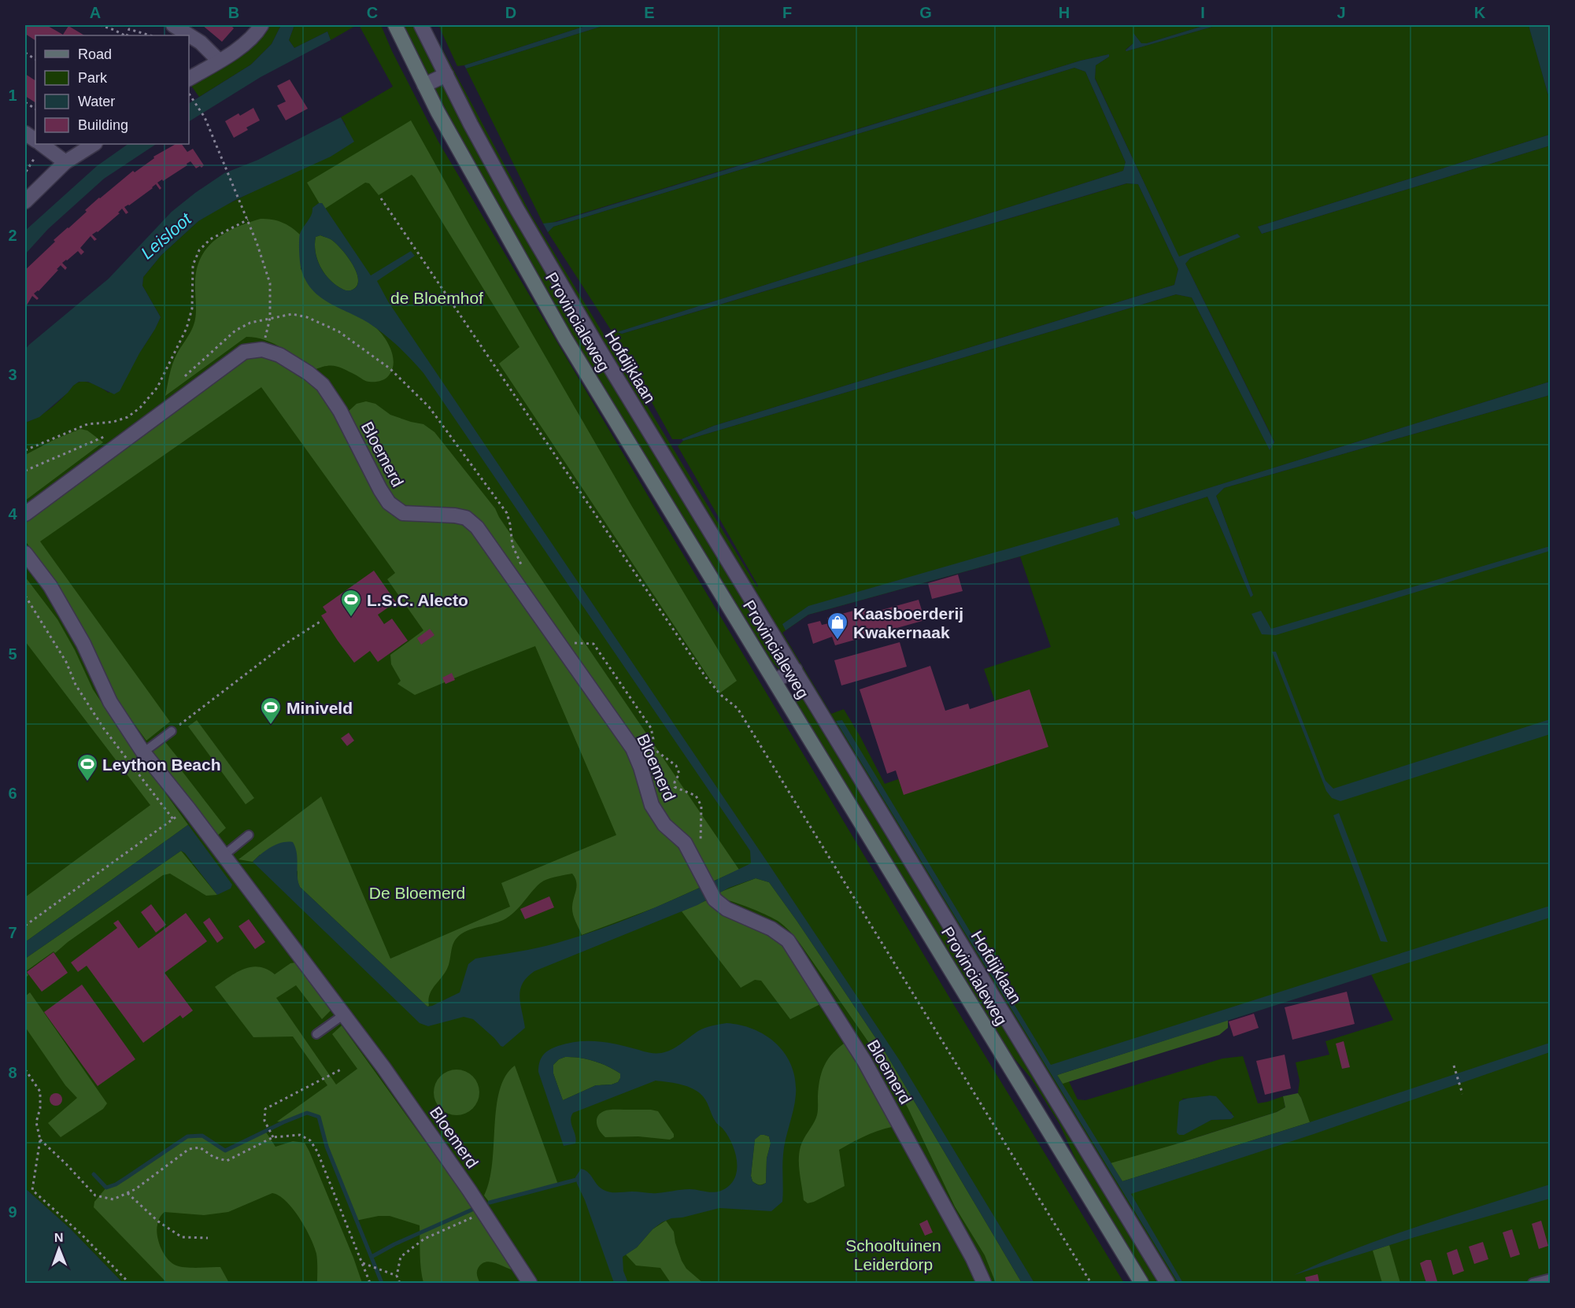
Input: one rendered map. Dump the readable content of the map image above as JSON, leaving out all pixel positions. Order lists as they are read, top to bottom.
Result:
{
  "streets": {
    "main road": ["Provincialeweg"],
    "street": ["Hofdijklaan", "Bloemerd"]
  },
  "water": ["Leisloot"],
  "parks": ["de Bloemhof", "De Bloemerd", "Schooltuinen Leiderdorp"],
  "places": {
    "sports": ["L.S.C. Alecto", "Miniveld", "Leython Beach"],
    "shop": ["Kaasboerderij Kwakernaak"]
  },
  "legend": [
    "Road",
    "Park",
    "Water",
    "Building"
  ],
  "north": "top",
  "grid": {
    "columns": [
      "A",
      "B",
      "C",
      "D",
      "E",
      "F",
      "G",
      "H",
      "I",
      "J",
      "K"
    ],
    "rows": [
      "1",
      "2",
      "3",
      "4",
      "5",
      "6",
      "7",
      "8",
      "9"
    ]
  }
}
